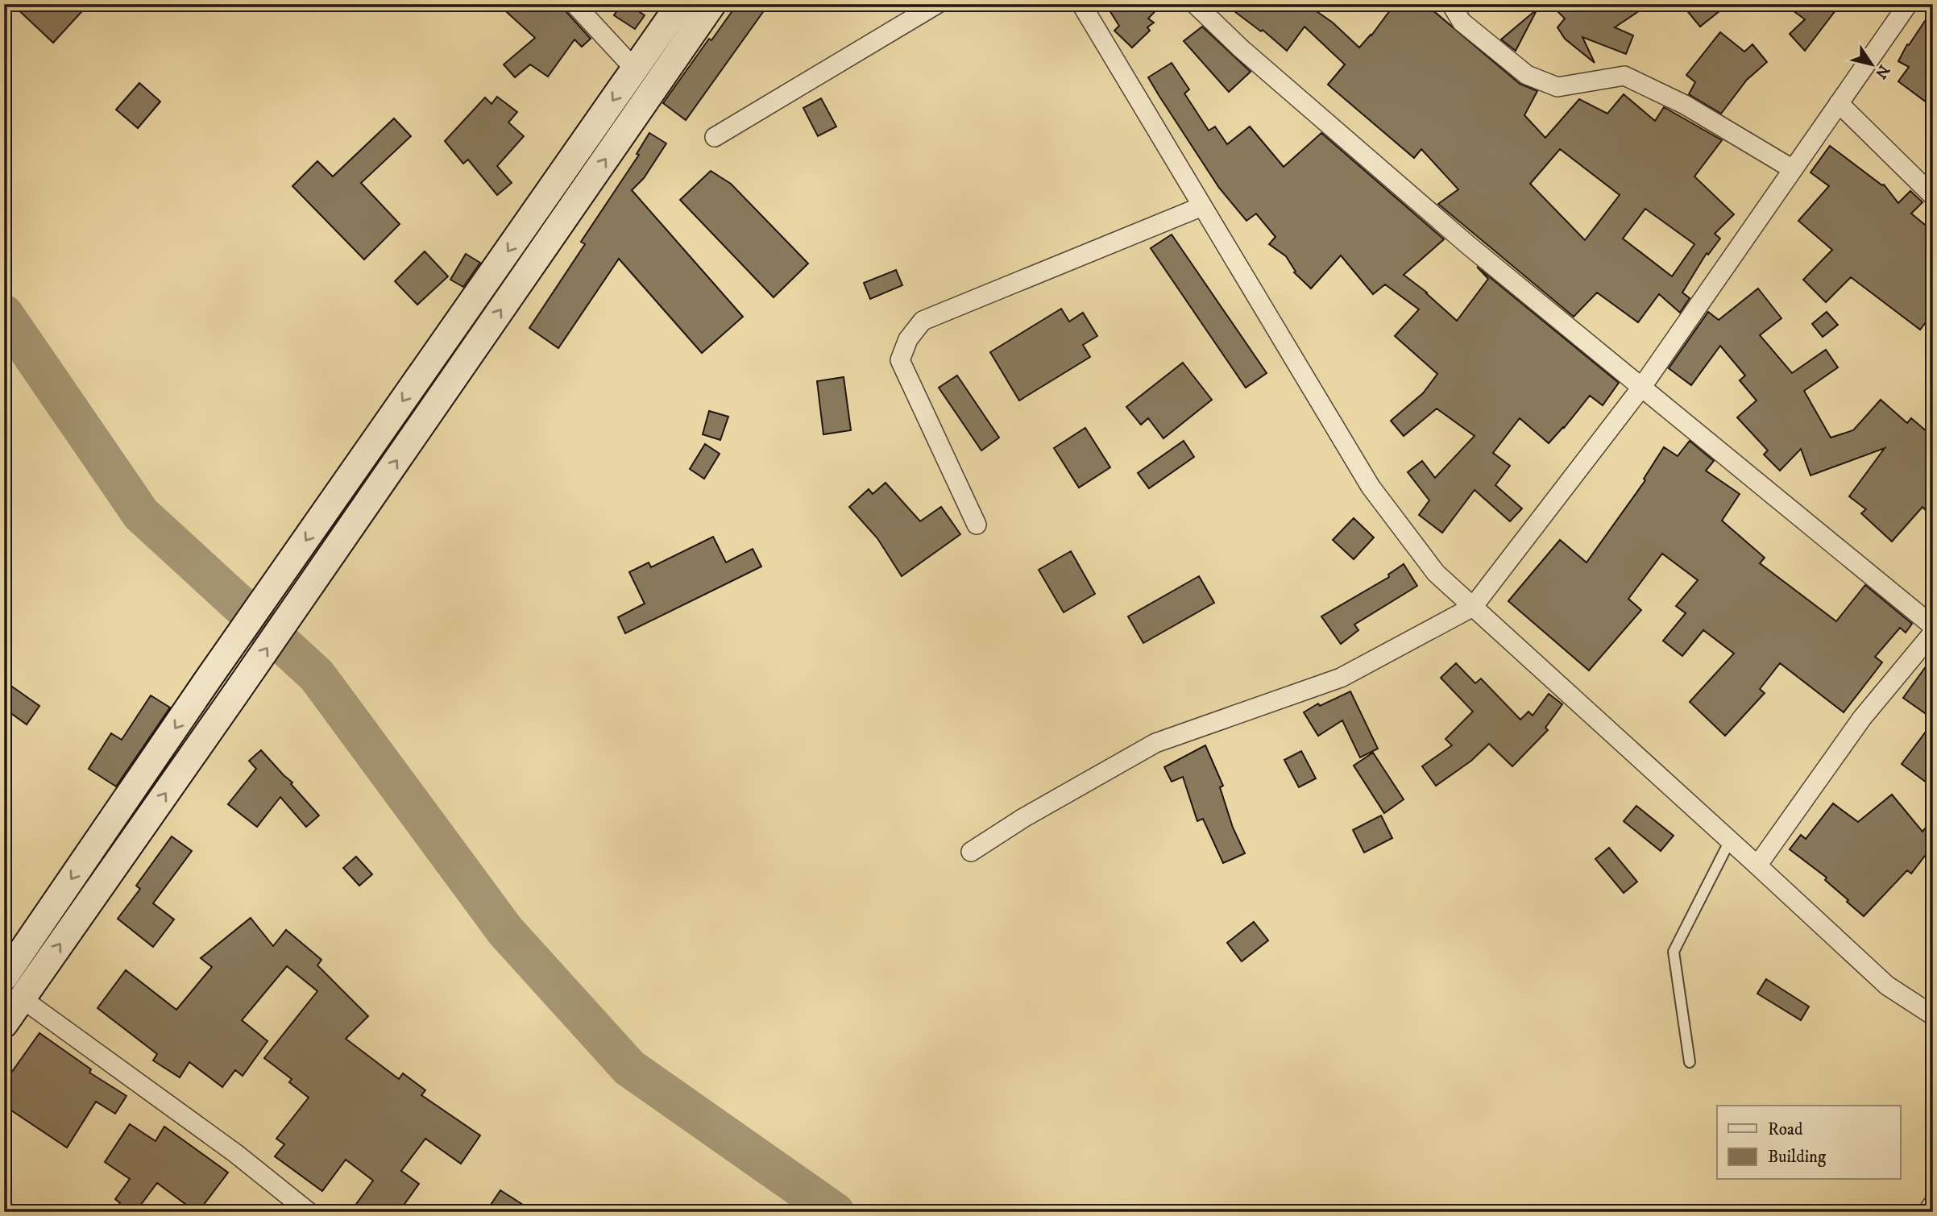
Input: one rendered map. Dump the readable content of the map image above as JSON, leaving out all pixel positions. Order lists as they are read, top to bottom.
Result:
{
  "legend": ["Road", "Building"],
  "north": "bottom right"
}
